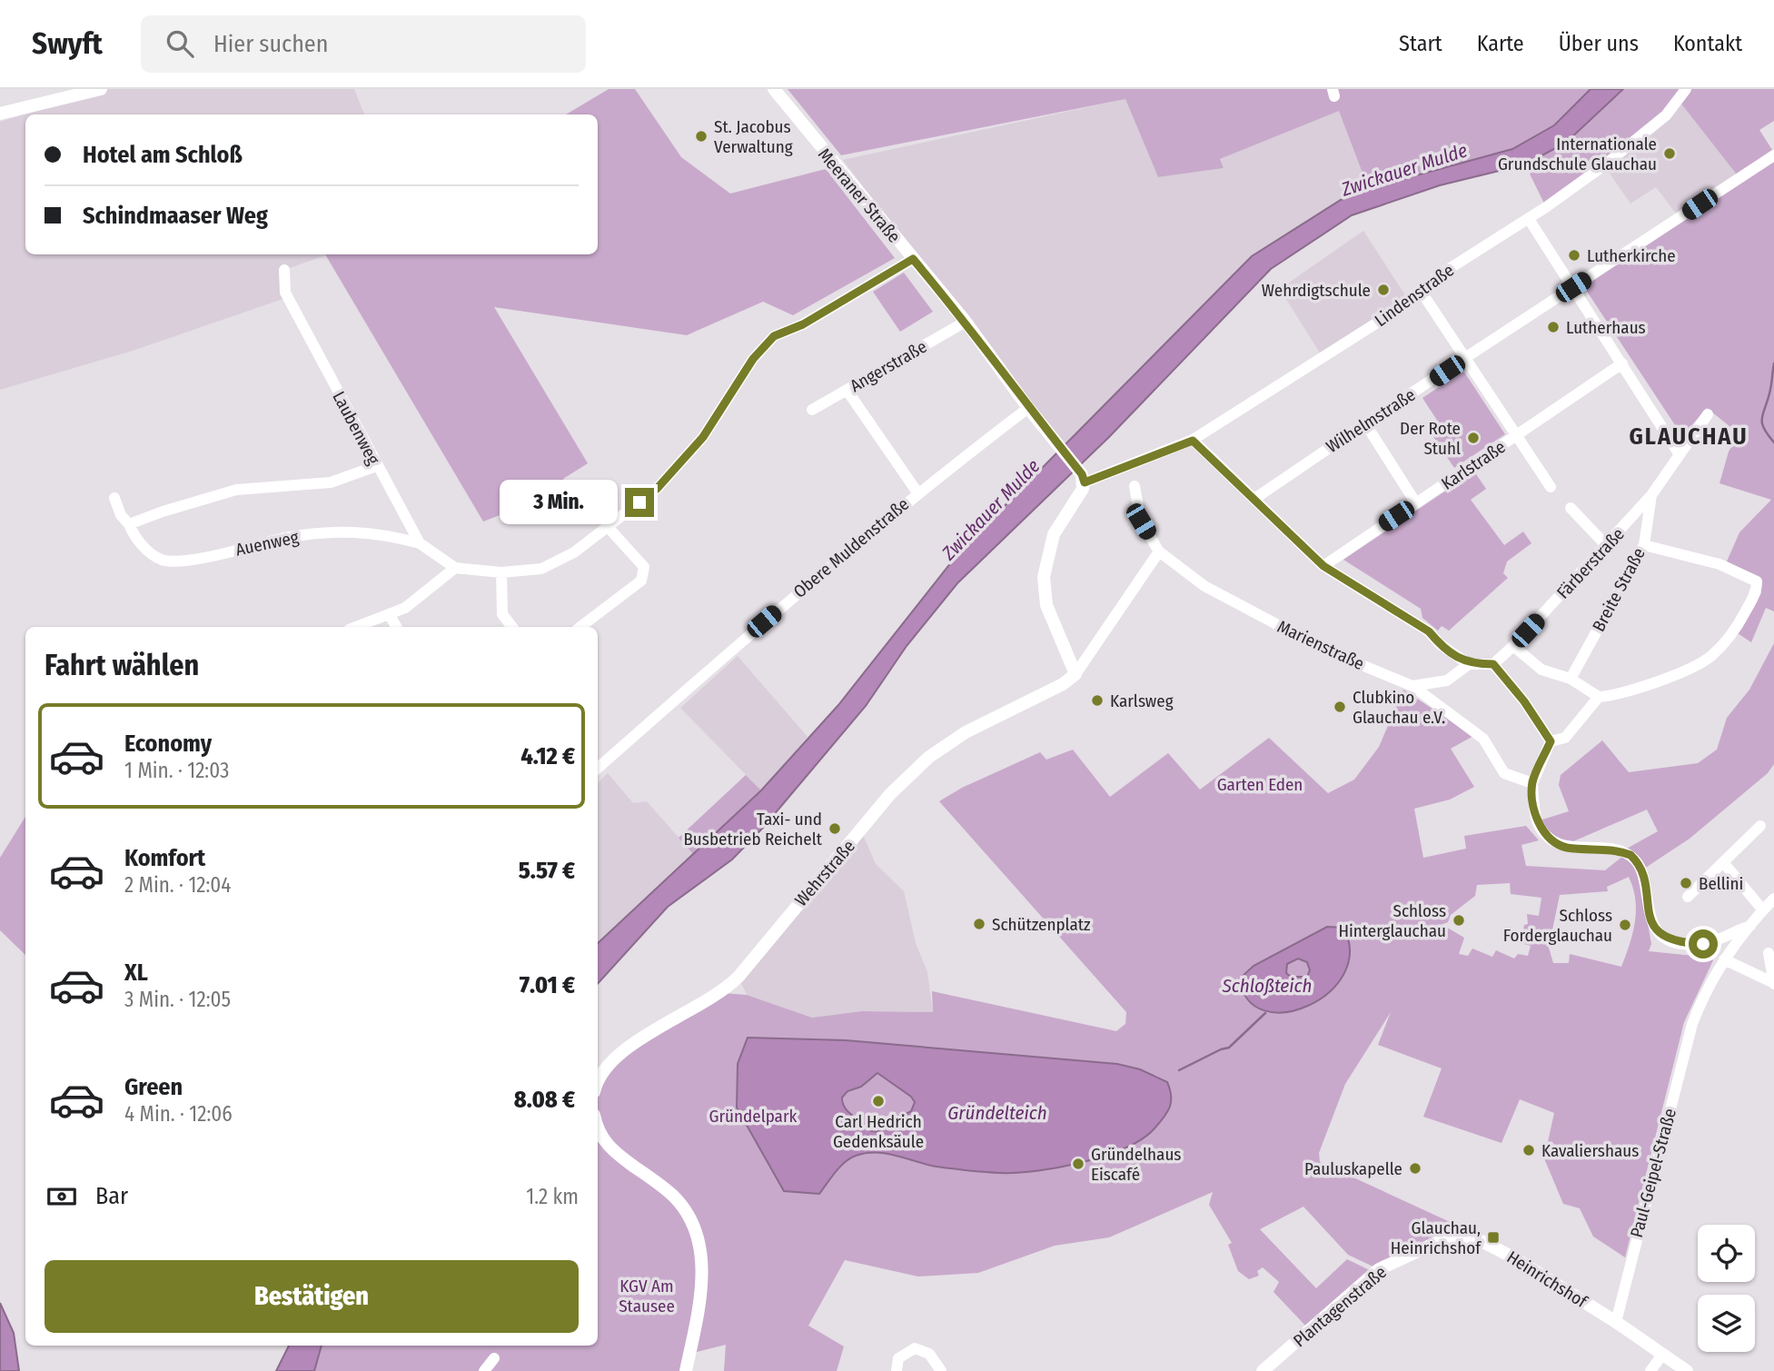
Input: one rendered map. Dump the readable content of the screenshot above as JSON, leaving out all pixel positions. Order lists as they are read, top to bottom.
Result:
{
  "streets": {
    "street": [
      "Meeraner Straße",
      "Lindenstraße",
      "Angerstraße",
      "Wilhelmstraße",
      "Laubenweg",
      "Karlstraße",
      "Auenweg",
      "Obere Muldenstraße",
      "Färberstraße",
      "Breite Straße",
      "Marienstraße",
      "Wehrstraße",
      "Paul-Geipel-Straße",
      "Heinrichshof",
      "Plantagenstraße"
    ]
  },
  "crossings": [
    ["Meeraner Straße", "Lindenstraße"],
    ["Meeraner Straße", "Angerstraße"],
    ["Meeraner Straße", "Obere Muldenstraße"],
    ["Laubenweg", "Auenweg"],
    ["Färberstraße", "Breite Straße"],
    ["Marienstraße", "Wehrstraße"],
    ["Paul-Geipel-Straße", "Heinrichshof"],
    ["Heinrichshof", "Plantagenstraße"]
  ],
  "districts": ["GLAUCHAU"],
  "water": ["Zwickauer Mulde", "Schloßteich", "Gründelteich"],
  "parks": ["Garten Eden", "Gründelpark", "KGV Am Stausee"],
  "places": {
    "other": [
      "St. Jacobus Verwaltung",
      "Internationale Grundschule Glauchau",
      "Lutherkirche",
      "Wehrdigtschule",
      "Lutherhaus",
      "Der Rote Stuhl",
      "Karlsweg",
      "Clubkino Glauchau e.V.",
      "Taxi- und Busbetrieb Reichelt",
      "Bellini",
      "Schloss Hinterglauchau",
      "Schützenplatz",
      "Schloss Forderglauchau",
      "Carl Hedrich Gedenksäule",
      "Kavaliershaus",
      "Gründelhaus Eiscafé",
      "Pauluskapelle"
    ],
    "transit": ["Glauchau, Heinrichshof"]
  },
  "page": {
    "header": "Swyft",
    "search": "Hier suchen",
    "nav": [
      "Start",
      "Karte",
      "Über uns",
      "Kontakt"
    ],
    "banner": ["Hotel am Schloß", "Schindmaaser Weg"],
    "bubble": "3 Min.",
    "heading": "Fahrt wählen",
    "list": [
      {
        "name": "Economy",
        "note": "1 Min. · 12:03",
        "value": "4.12 €"
      },
      {
        "name": "Komfort",
        "note": "2 Min. · 12:04",
        "value": "5.57 €"
      },
      {
        "name": "XL",
        "note": "3 Min. · 12:05",
        "value": "7.01 €"
      },
      {
        "name": "Green",
        "note": "4 Min. · 12:06",
        "value": "8.08 €"
      }
    ],
    "pay": ["Bar", "1.2 km"],
    "buttons": "Bestätigen"
  }
}
